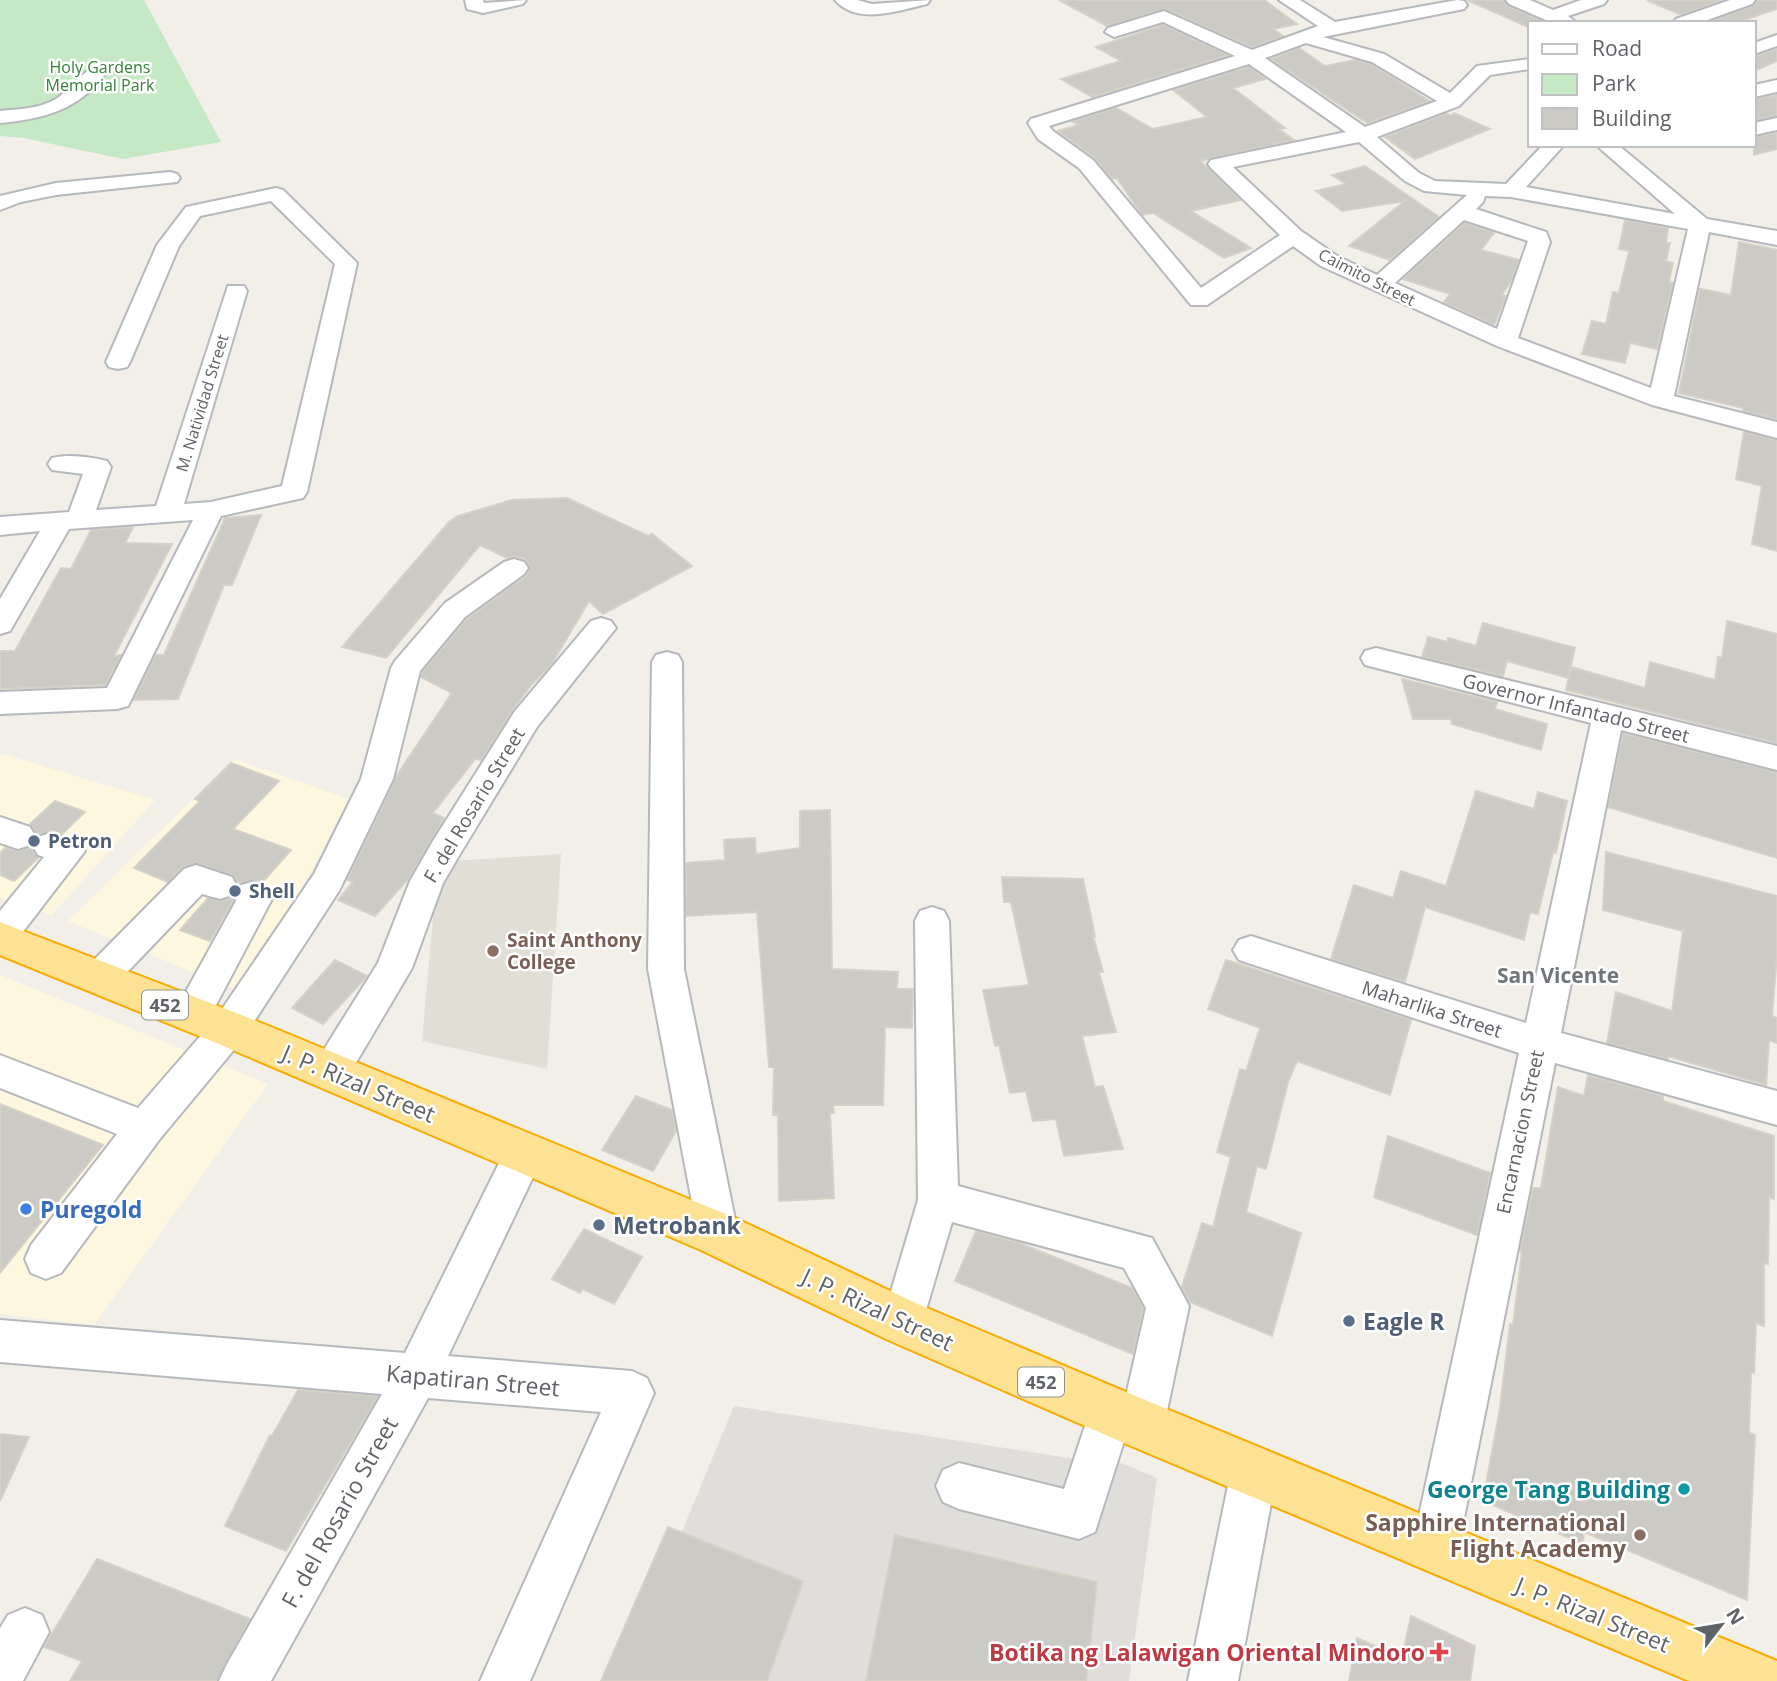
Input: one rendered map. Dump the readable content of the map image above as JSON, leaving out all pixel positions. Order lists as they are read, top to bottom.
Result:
{
  "streets": {
    "highway": ["452", "J. P. Rizal Street"],
    "street": [
      "Caimito Street",
      "M. Natividad Street",
      "Governor Infantado Street",
      "F. del Rosario Street",
      "Maharlika Street",
      "Encarnacion Street",
      "Kapatiran Street"
    ]
  },
  "crossings": [
    ["Governor Infantado Street", "Encarnacion Street"],
    ["F. del Rosario Street", "J. P. Rizal Street"],
    ["F. del Rosario Street", "Kapatiran Street"],
    ["Maharlika Street", "Encarnacion Street"],
    ["J. P. Rizal Street", "Encarnacion Street"]
  ],
  "districts": ["San Vicente"],
  "parks": ["Holy Gardens Memorial Park"],
  "places": {
    "other": [
      "Petron",
      "Shell",
      "Saint Anthony College",
      "Puregold",
      "Metrobank",
      "Eagle R",
      "George Tang Building",
      "Sapphire International Flight Academy"
    ],
    "health": ["Botika ng Lalawigan Oriental Mindoro"]
  },
  "legend": ["Road", "Park", "Building"],
  "north": "top right"
}
